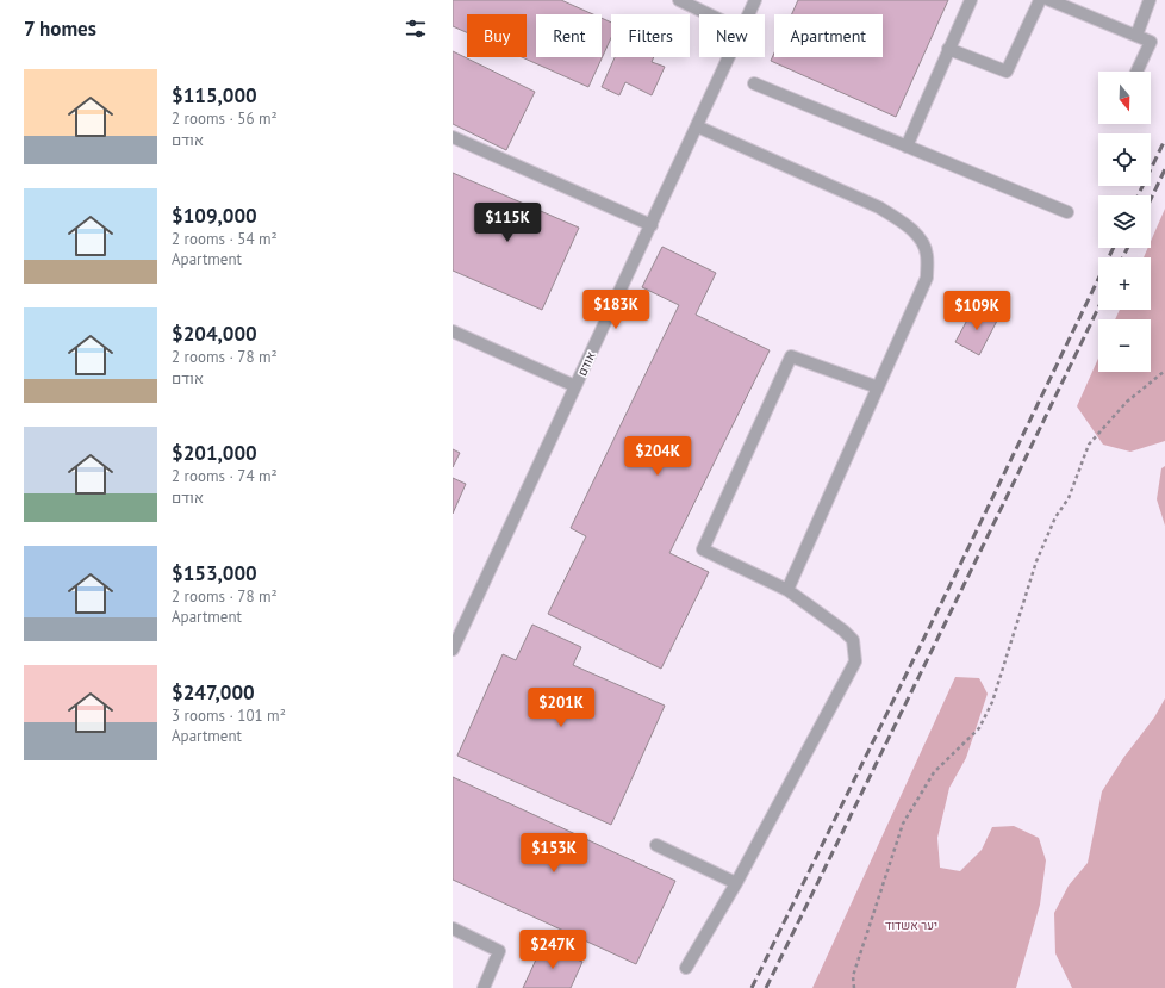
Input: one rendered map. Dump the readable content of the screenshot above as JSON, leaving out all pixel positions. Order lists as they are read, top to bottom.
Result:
{
  "streets": {
    "street": ["אודם"]
  },
  "parks": ["יער אשדוד"],
  "north": "bottom",
  "page": {
    "heading": "7 homes",
    "chip": [
      "Buy",
      "Rent",
      "Filters",
      "New",
      "Apartment"
    ],
    "list": [
      {
        "name": "$115,000",
        "note": "2 rooms · 56 m² · אודם"
      },
      {
        "name": "$109,000",
        "note": "2 rooms · 54 m² · Apartment"
      },
      {
        "name": "$204,000",
        "note": "2 rooms · 78 m² · אודם"
      },
      {
        "name": "$201,000",
        "note": "2 rooms · 74 m² · אודם"
      },
      {
        "name": "$153,000",
        "note": "2 rooms · 78 m² · Apartment"
      },
      {
        "name": "$247,000",
        "note": "3 rooms · 101 m² · Apartment"
      }
    ],
    "map_buttons": ["+", "−"],
    "price": [
      "$115K",
      "$183K",
      "$109K",
      "$204K",
      "$201K",
      "$153K",
      "$247K"
    ]
  }
}
